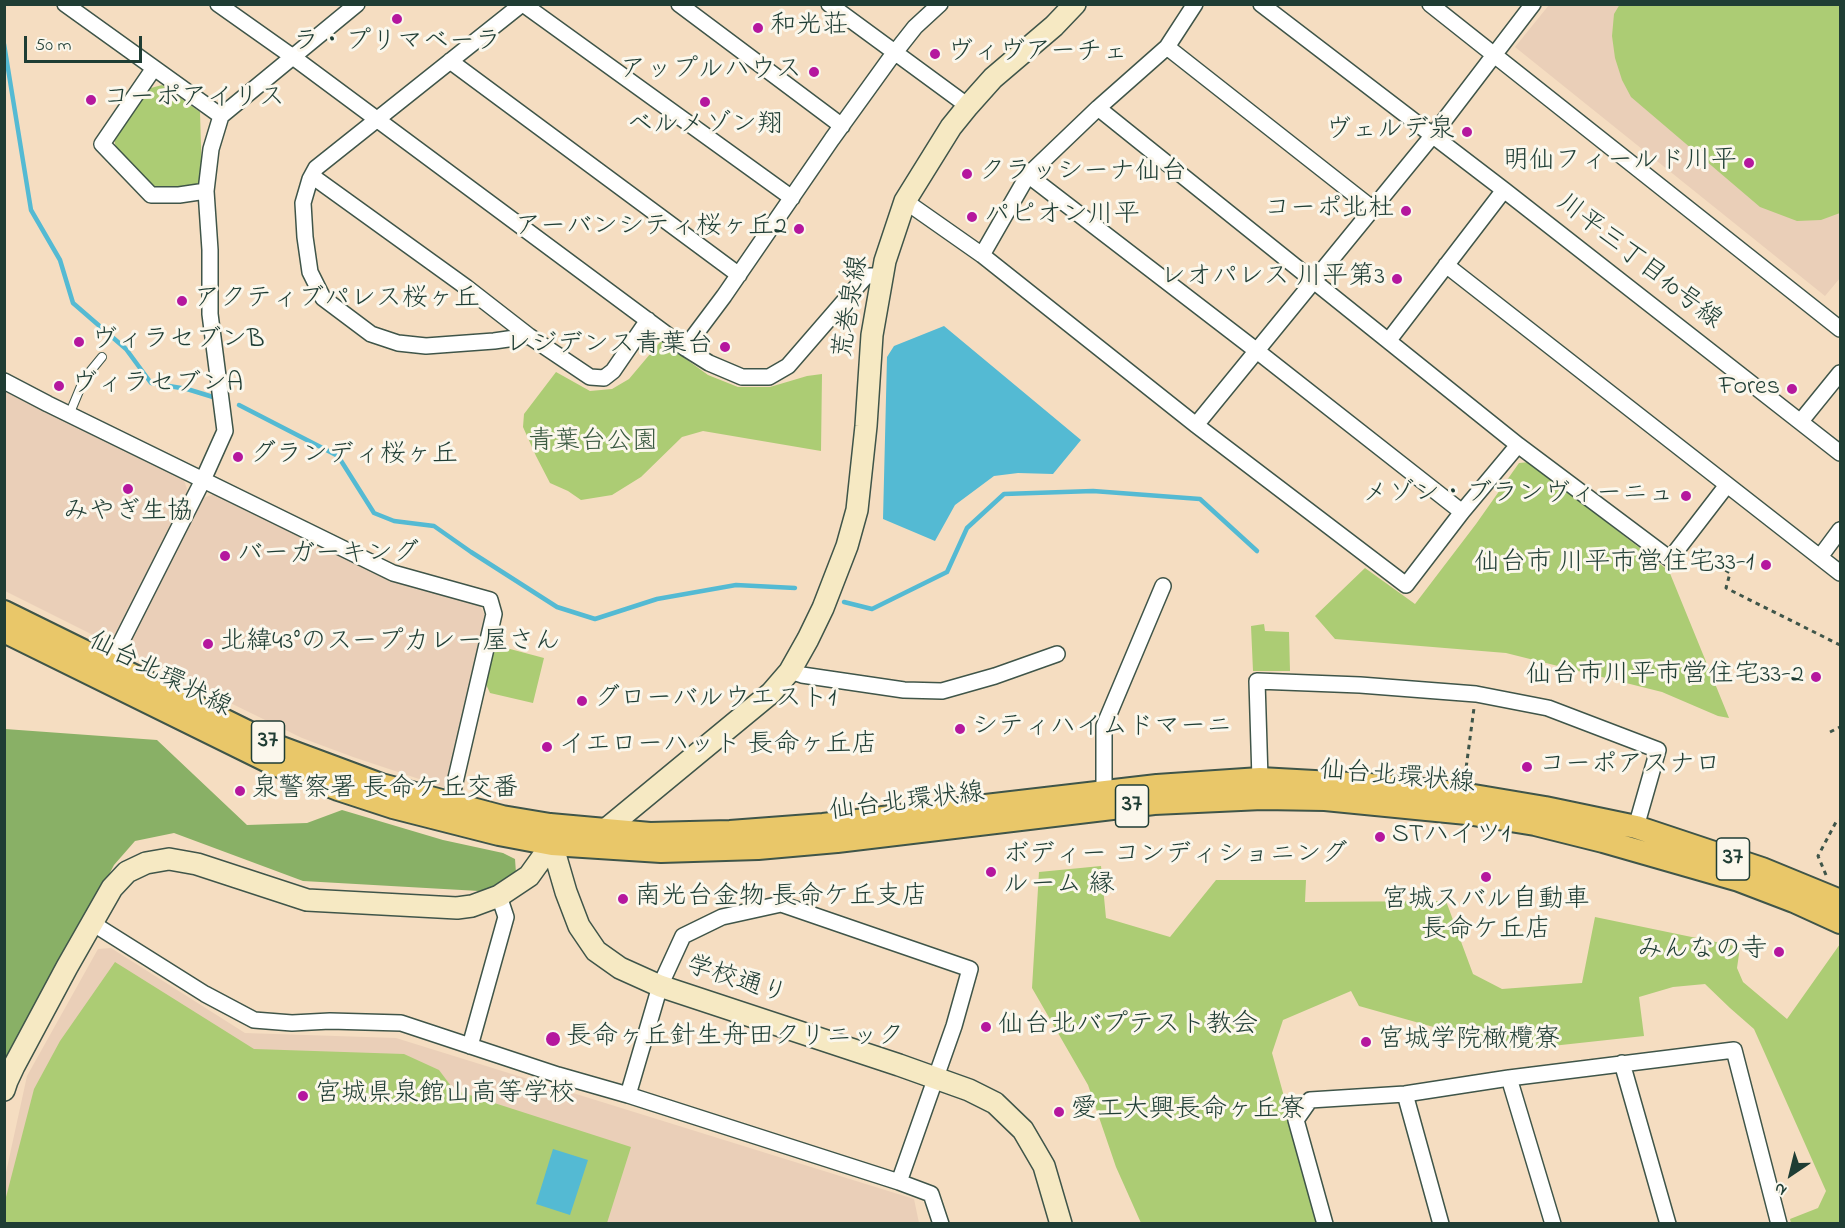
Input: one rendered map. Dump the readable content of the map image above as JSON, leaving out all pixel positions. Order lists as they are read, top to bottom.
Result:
{
  "streets": {
    "main road": ["仙台北環状線", "37"],
    "street": ["川平三丁目10号線", "荒巻泉線", "学校通り"]
  },
  "crossings": [
    ["荒巻泉線", "仙台北環状線"],
    ["仙台北環状線", "学校通り"]
  ],
  "parks": ["青葉台公園"],
  "places": [
    "ラ・プリマベーラ",
    "和光荘",
    "ヴィヴアーチェ",
    "アップルハウス",
    "コーポアイリス",
    "ベルメゾン翔",
    "ヴェルデ泉",
    "明仙フィールド川平",
    "クラッシーナ仙台",
    "コーポ北杜",
    "パピオン川平",
    "アーバンシティ桜ヶ丘2",
    "レオパレス 川平第3",
    "アクティブパレス桜ヶ丘",
    "ヴィラセブンB",
    "レジデンス青葉台",
    "ヴィラセブンA",
    "Fores",
    "グランディ桜ヶ丘",
    "みやぎ生協",
    "メゾン・ブランヴィーニュ",
    "バーガーキング",
    "仙台市 川平市営住宅33-1",
    "北緯43°のスープカレー屋さん",
    "仙台市川平市営住宅33-2",
    "グローバルウエスト1",
    "シティハイムドマーニ",
    "イエローハット 長命ヶ丘店",
    "コーポアスナロ",
    "泉警察署 長命ケ丘交番",
    "STハイツ1",
    "ボディー コンディショニング ルーム 縁",
    "宮城スバル自動車 長命ケ丘店",
    "南光台金物 長命ケ丘支店",
    "みんなの寺",
    "仙台北バプテスト教会",
    "長命ヶ丘針生舟田クリニック",
    "宮城学院橄欖寮",
    "宮城県泉館山高等学校",
    "愛工大興長命ヶ丘寮"
  ],
  "scale_bar": "50 m",
  "north": "bottom left"
}
